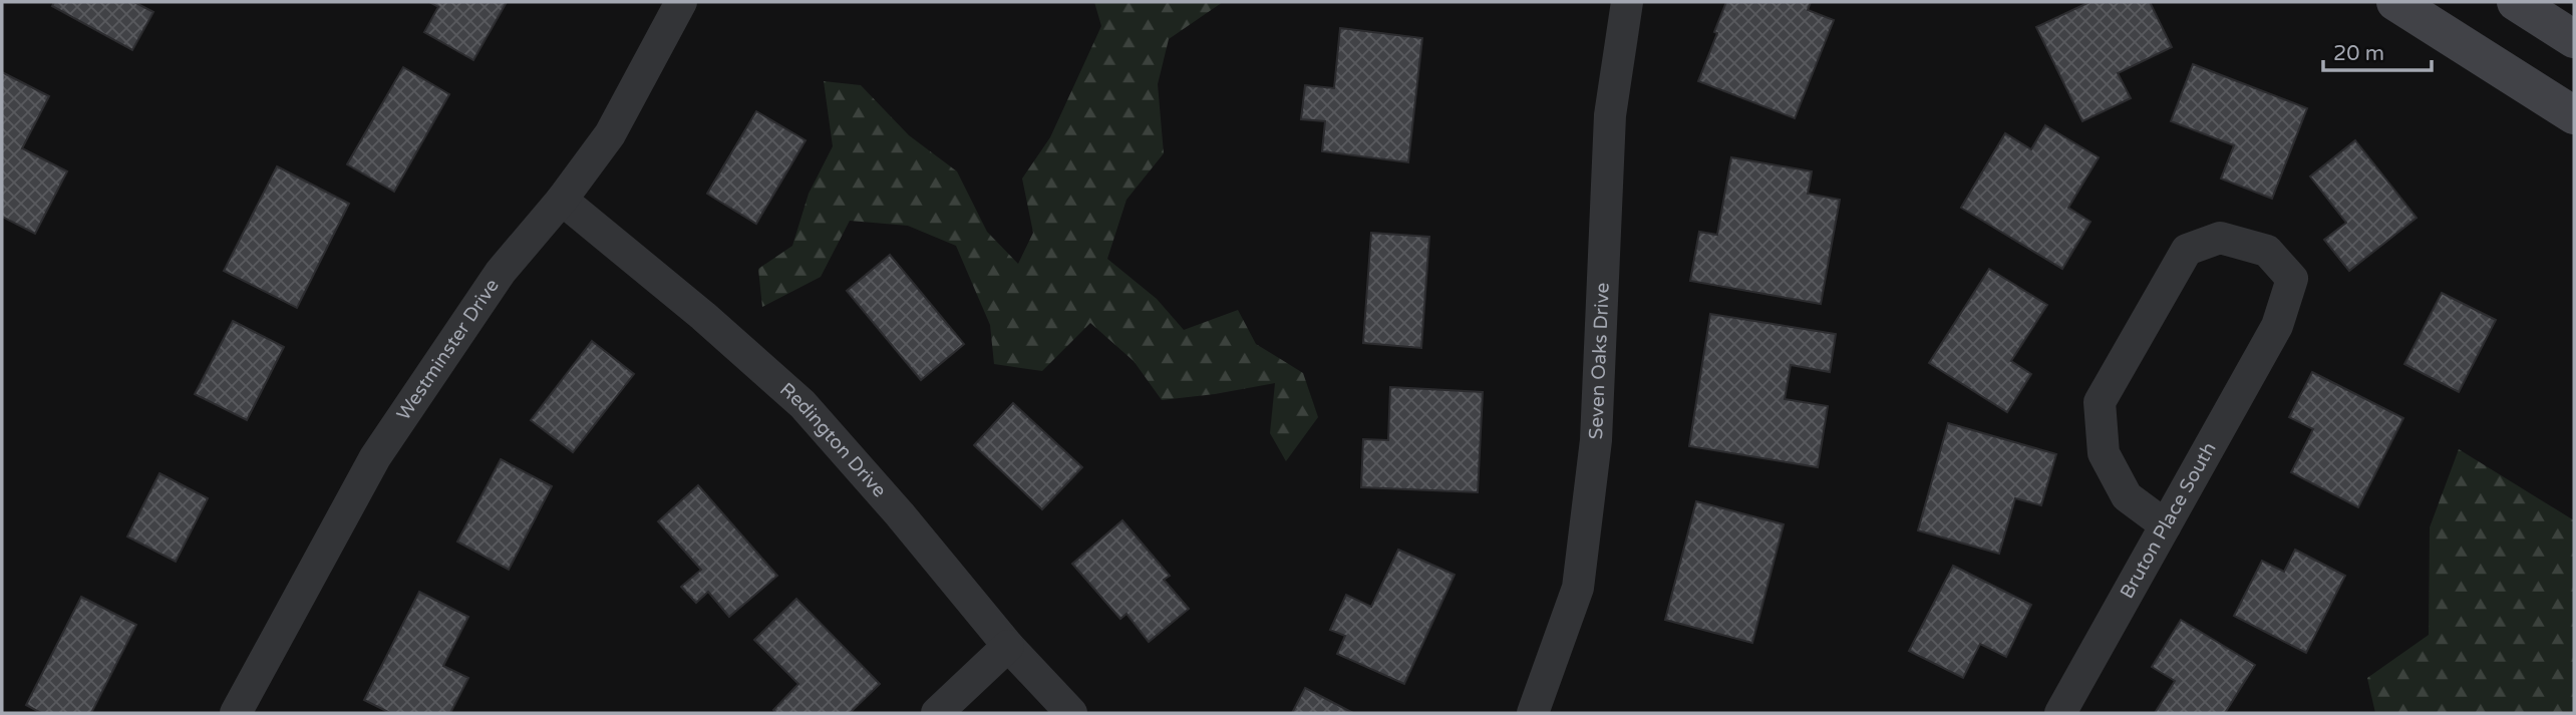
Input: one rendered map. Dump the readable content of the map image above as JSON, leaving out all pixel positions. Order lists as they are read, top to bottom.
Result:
{
  "streets": {
    "street": [
      "Westminster Drive",
      "Seven Oaks Drive",
      "Redington Drive",
      "Bruton Place South"
    ]
  },
  "crossings": [
    ["Westminster Drive", "Redington Drive"]
  ],
  "scale_bar": "20 m"
}
